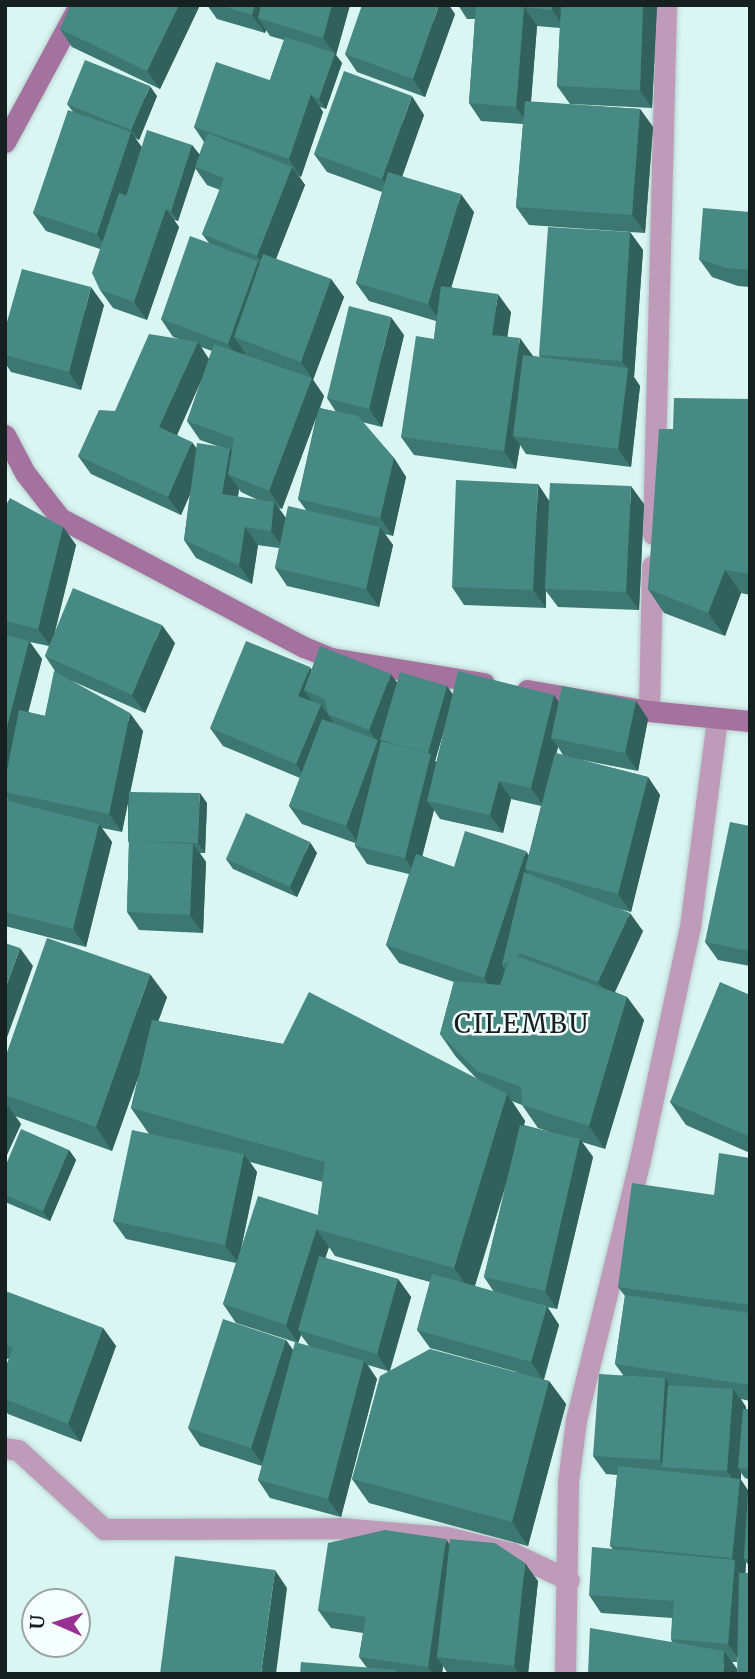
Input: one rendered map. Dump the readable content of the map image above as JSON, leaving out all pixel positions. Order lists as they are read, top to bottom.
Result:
{
  "districts": ["CILEMBU"],
  "north": "left"
}
